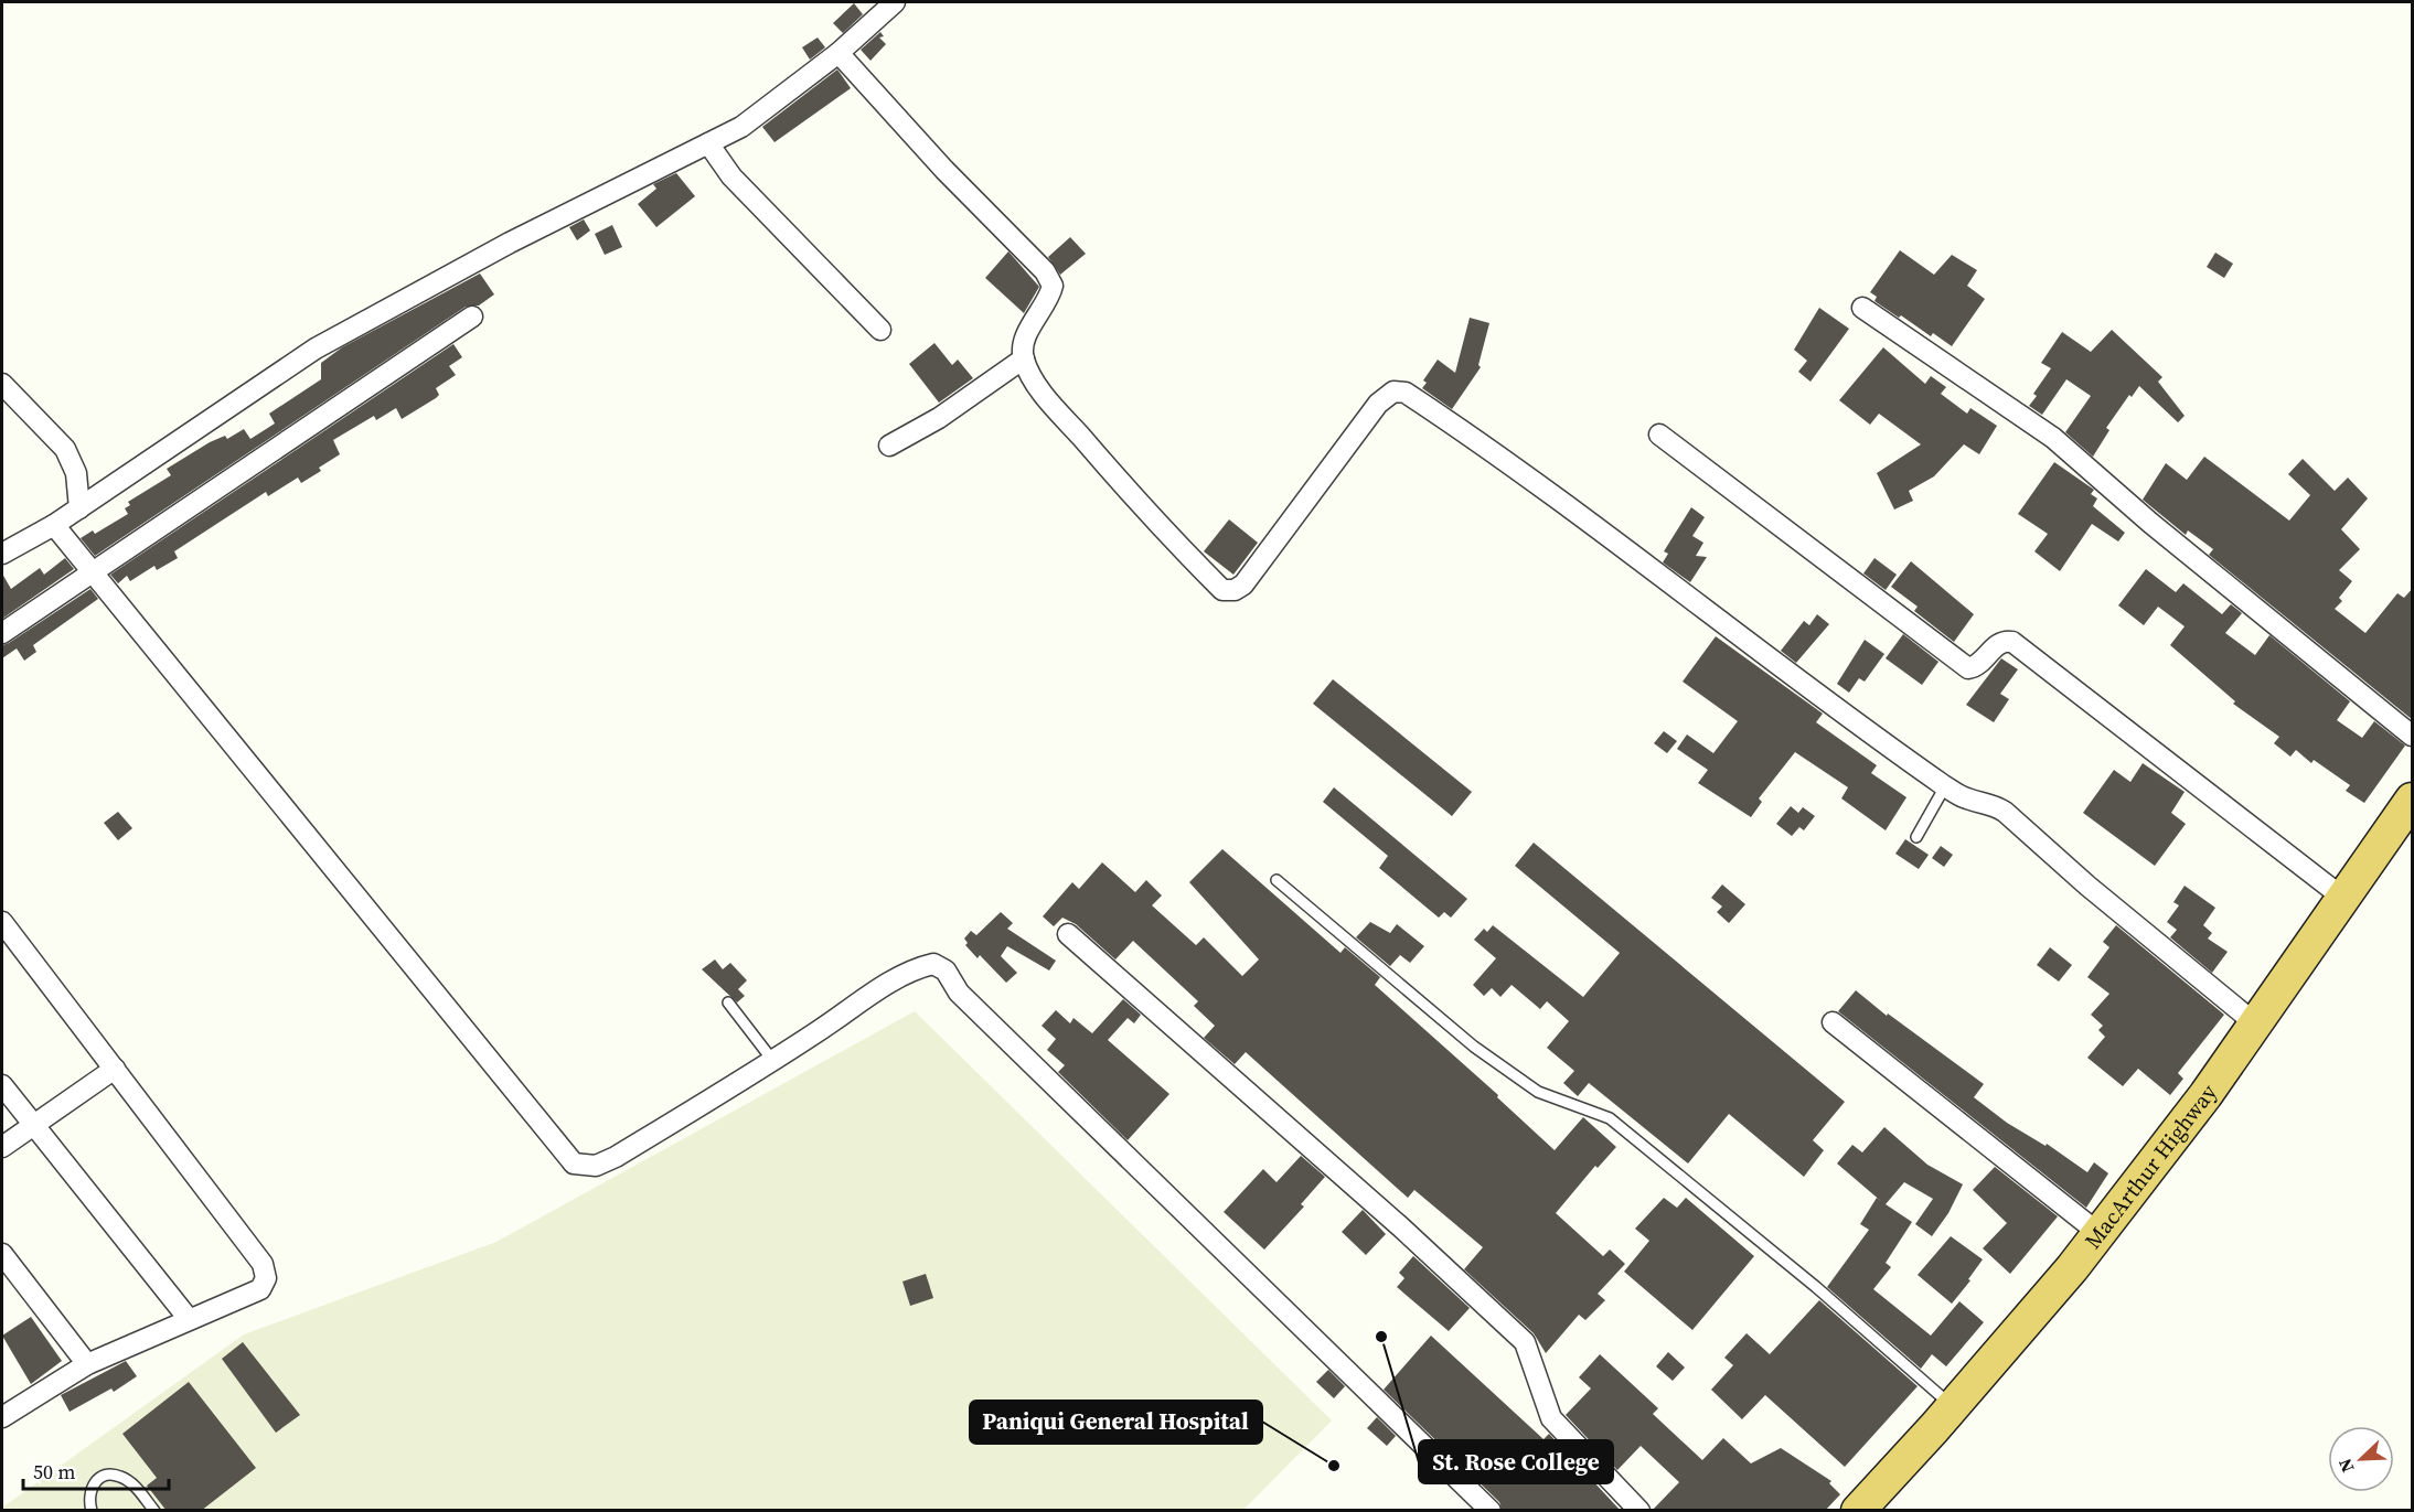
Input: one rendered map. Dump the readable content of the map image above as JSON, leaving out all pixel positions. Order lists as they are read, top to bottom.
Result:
{
  "streets": {
    "highway": ["MacArthur Highway"]
  },
  "places": ["St. Rose College", "Paniqui General Hospital"],
  "scale_bar": "50 m",
  "north": "bottom left"
}
